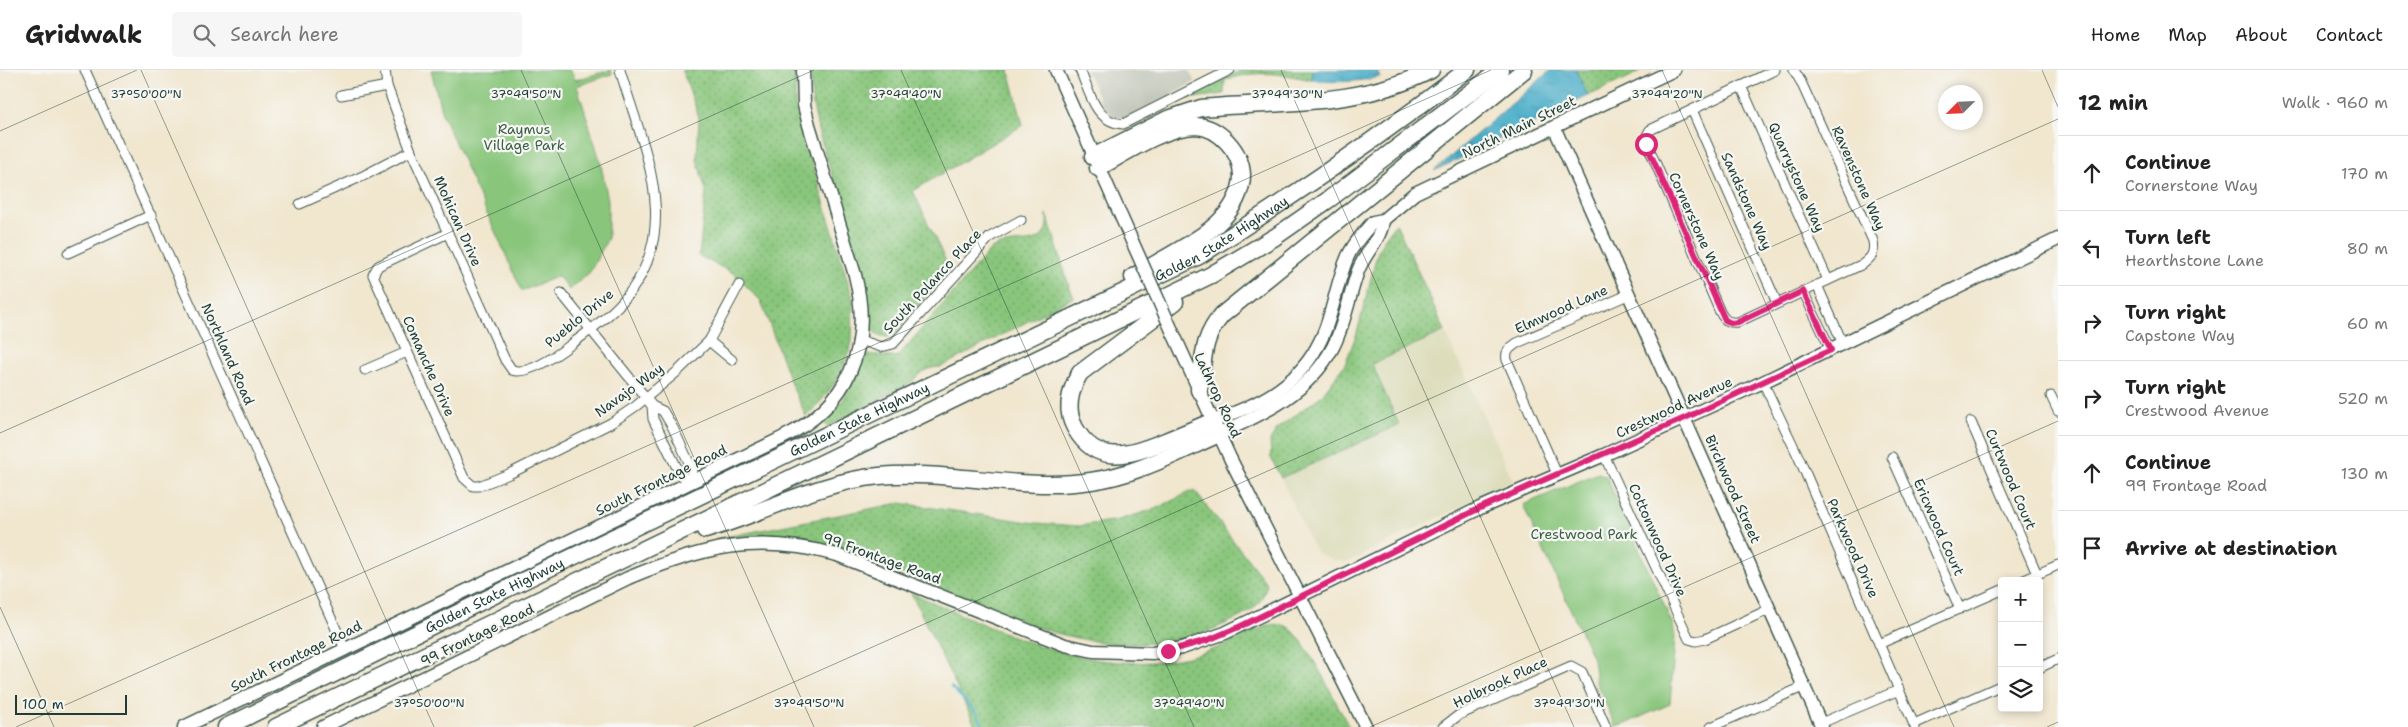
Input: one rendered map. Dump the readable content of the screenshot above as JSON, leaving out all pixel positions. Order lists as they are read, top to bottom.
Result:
{
  "streets": {
    "highway": ["Golden State Highway"],
    "street": [
      "North Main Street",
      "Quarrystone Way",
      "Ravenstone Way",
      "Sandstone Way",
      "Mohican Drive",
      "Cornerstone Way",
      "South Polanco Place",
      "Elmwood Lane",
      "Pueblo Drive",
      "Northland Road",
      "Comanche Drive",
      "Navajo Way",
      "Lathrop Road",
      "Crestwood Avenue",
      "Curtwood Court",
      "South Frontage Road",
      "Birchwood Street",
      "Ericwood Court",
      "Cottonwood Drive",
      "Parkwood Drive",
      "99 Frontage Road",
      "Holbrook Place"
    ]
  },
  "crossings": [
    ["North Main Street", "Lathrop Road"],
    ["North Main Street", "Birchwood Street"],
    ["Quarrystone Way", "Ravenstone Way"],
    ["Sandstone Way", "Cornerstone Way"],
    ["Mohican Drive", "Pueblo Drive"],
    ["Mohican Drive", "Comanche Drive"],
    ["South Polanco Place", "South Frontage Road"],
    ["Elmwood Lane", "Crestwood Avenue"],
    ["Elmwood Lane", "Birchwood Street"],
    ["Northland Road", "South Frontage Road"],
    ["Comanche Drive", "Navajo Way"],
    ["Lathrop Road", "Crestwood Avenue"],
    ["Lathrop Road", "99 Frontage Road"],
    ["Crestwood Avenue", "Birchwood Street"],
    ["Crestwood Avenue", "Cottonwood Drive"],
    ["Crestwood Avenue", "Parkwood Drive"],
    ["Crestwood Avenue", "99 Frontage Road"],
    ["Birchwood Street", "Cottonwood Drive"]
  ],
  "parks": ["Raymus Village Park", "Crestwood Park"],
  "scale_bar": "100 m",
  "north": "bottom left",
  "page": {
    "header": "Gridwalk",
    "search": "Search here",
    "nav": [
      "Home",
      "Map",
      "About",
      "Contact"
    ],
    "heading": ["12 min", "Walk · 960 m"],
    "list": [
      ["Continue", "Cornerstone Way", "170 m"],
      ["Turn left", "Hearthstone Lane", "80 m"],
      ["Turn right", "Capstone Way", "60 m"],
      ["Turn right", "Crestwood Avenue", "520 m"],
      ["Continue", "99 Frontage Road", "130 m"],
      "Arrive at destination"
    ],
    "map_buttons": ["+", "−"],
    "scale": "100 m"
  },
  "coordinates": [
    "37°50'00\"N",
    "37°49'50\"N",
    "37°49'40\"N",
    "37°49'30\"N",
    "37°49'20\"N"
  ]
}
